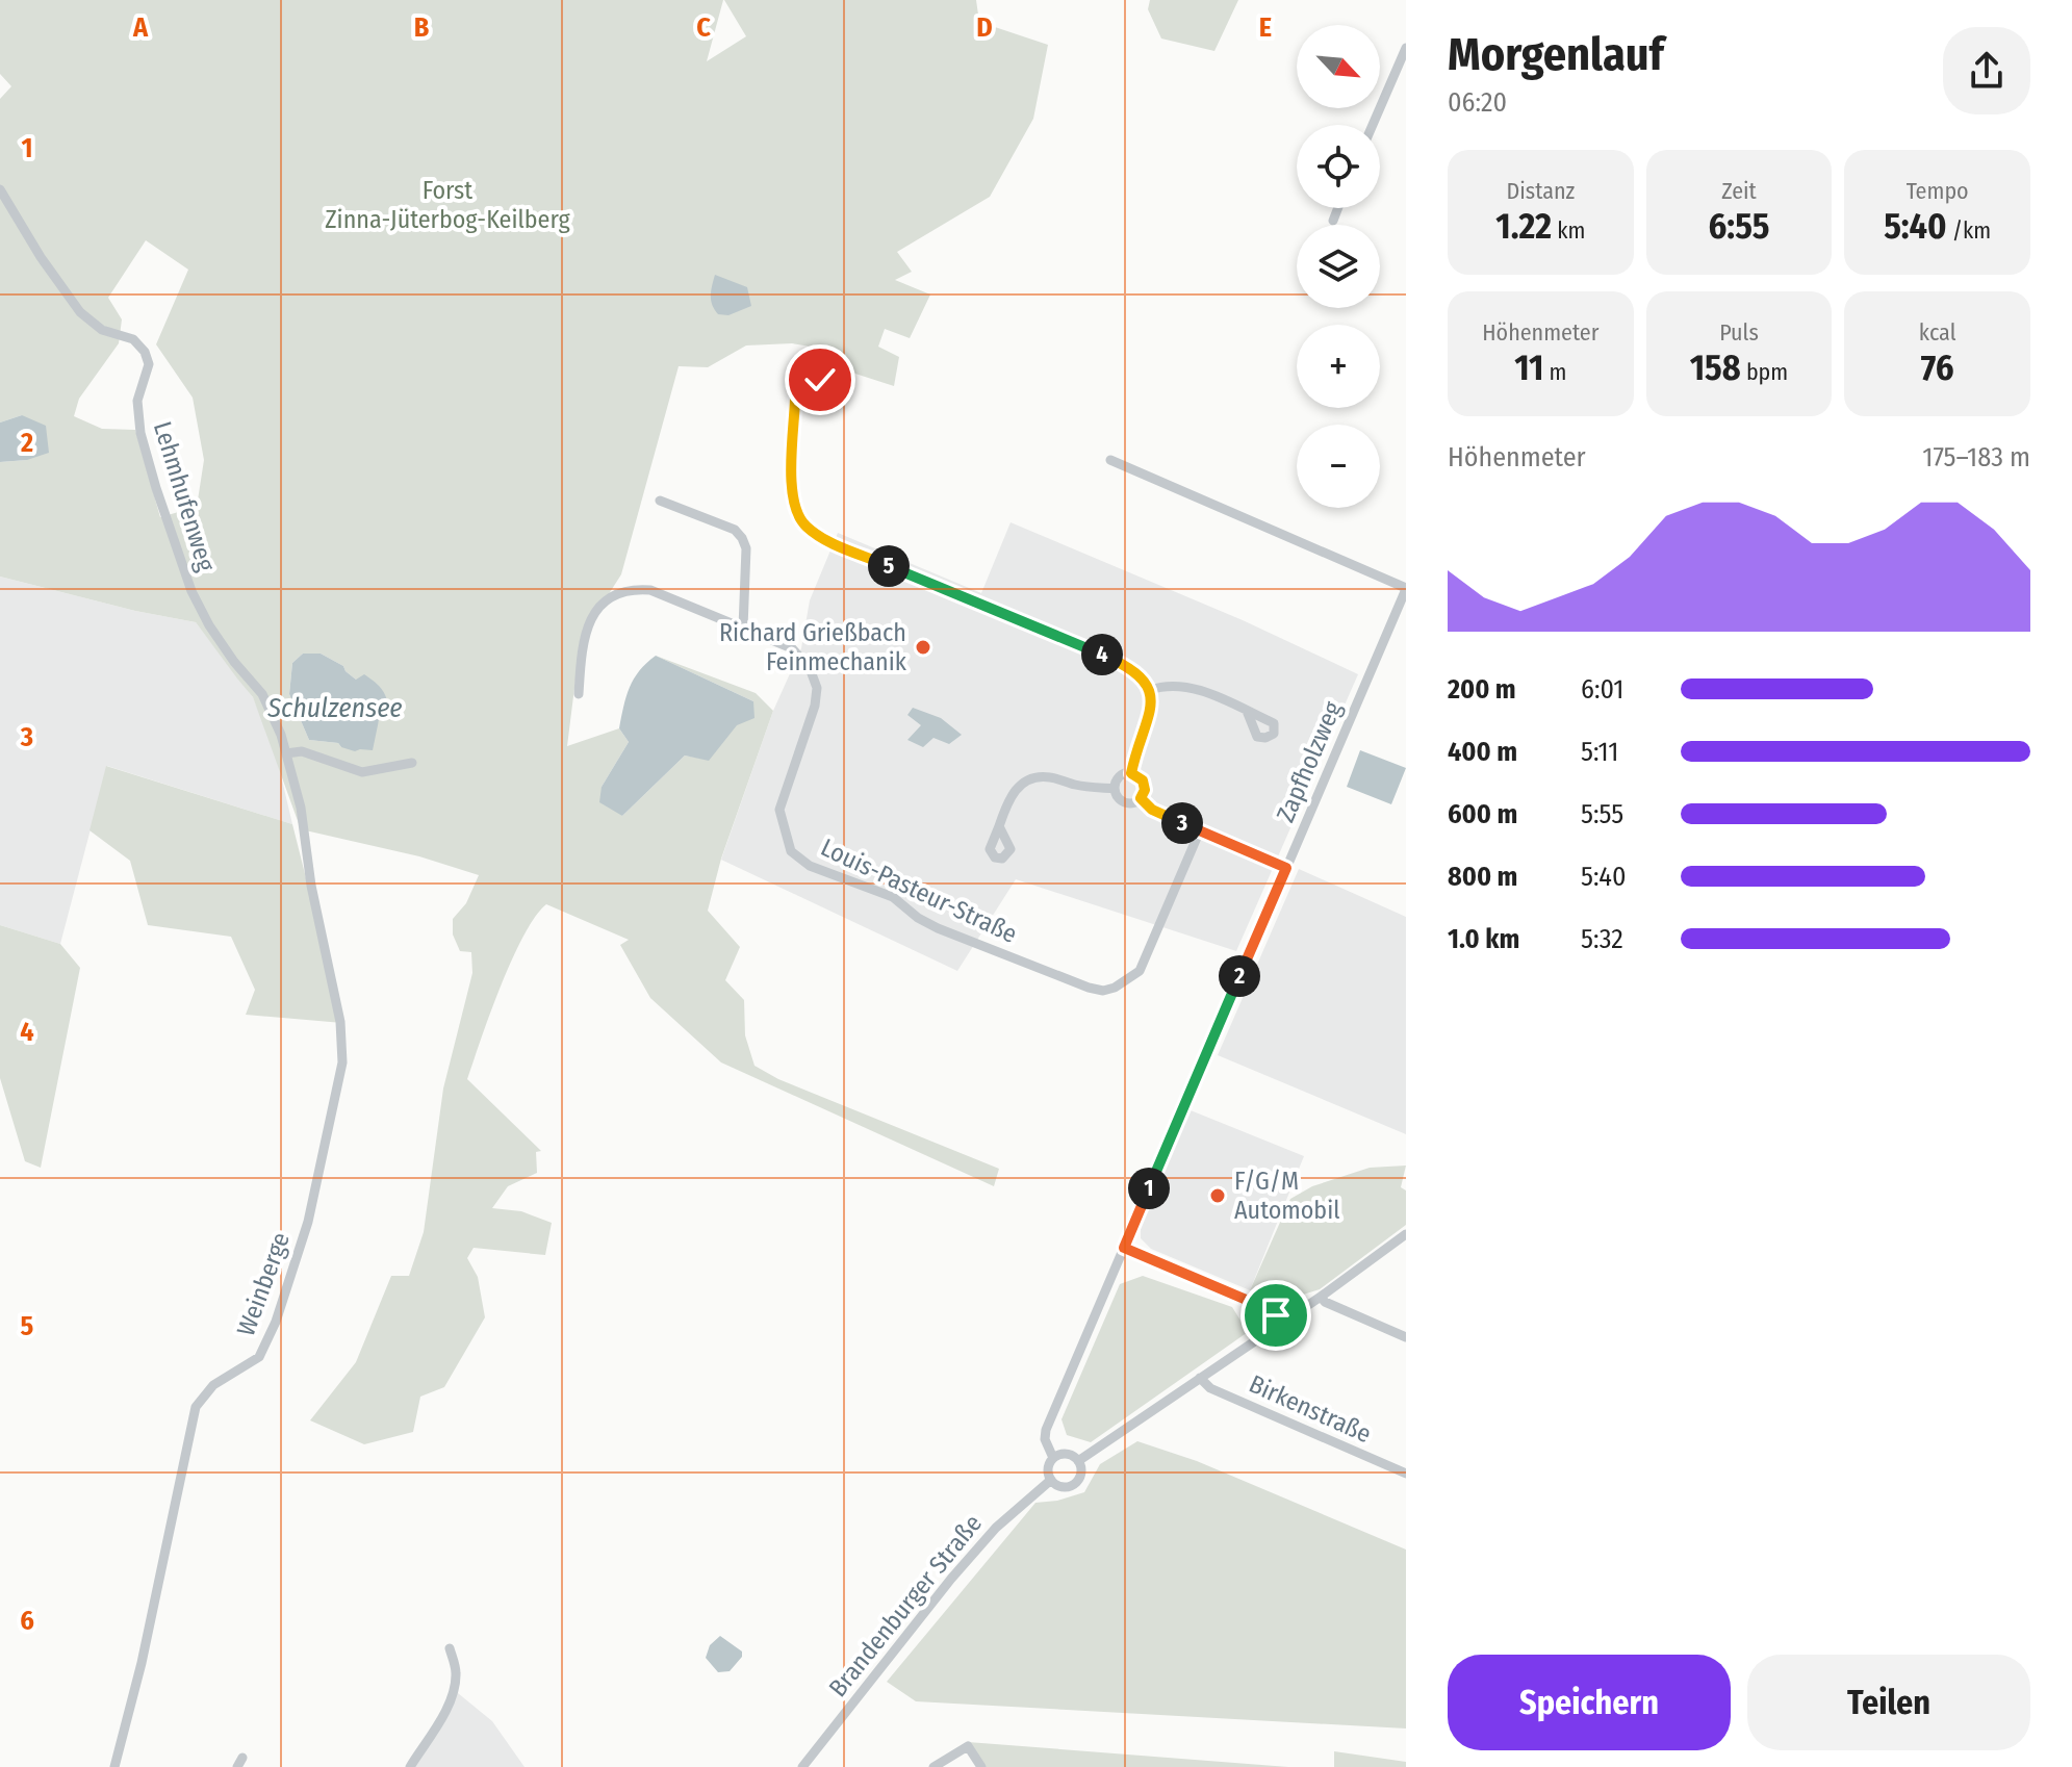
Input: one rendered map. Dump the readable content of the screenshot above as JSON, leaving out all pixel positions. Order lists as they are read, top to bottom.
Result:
{
  "streets": {
    "street": [
      "Lehmhufenweg",
      "Zapfholzweg",
      "Louis-Pasteur-Straße",
      "Weinberge",
      "Birkenstraße",
      "Brandenburger Straße"
    ]
  },
  "crossings": [
    ["Lehmhufenweg", "Weinberge"],
    ["Zapfholzweg", "Brandenburger Straße"]
  ],
  "water": ["Schulzensee"],
  "parks": ["Forst Zinna-Jüterbog-Keilberg"],
  "places": ["Richard Grießbach Feinmechanik", "F/G/M Automobil"],
  "north": "bottom right",
  "page": {
    "heading": ["Morgenlauf", "06:20"],
    "map_buttons": ["+", "−"],
    "stats": [
      ["Distanz", "1.22 km"],
      ["Zeit", "6:55"],
      ["Tempo", "5:40 /km"],
      ["Höhenmeter", "11 m"],
      ["Puls", "158 bpm"],
      ["kcal", "76"]
    ],
    "chart": ["Höhenmeter", "175–183 m"],
    "pins": [
      "5",
      "4",
      "3",
      "2",
      "1"
    ],
    "list": [
      {
        "name": "200 m",
        "note": "6:01"
      },
      {
        "name": "400 m",
        "note": "5:11"
      },
      {
        "name": "600 m",
        "note": "5:55"
      },
      {
        "name": "800 m",
        "note": "5:40"
      },
      {
        "name": "1.0 km",
        "note": "5:32"
      }
    ],
    "buttons": ["Speichern", "Teilen"]
  },
  "grid": {
    "columns": [
      "A",
      "B",
      "C",
      "D",
      "E"
    ],
    "rows": [
      "1",
      "2",
      "3",
      "4",
      "5",
      "6"
    ]
  }
}
